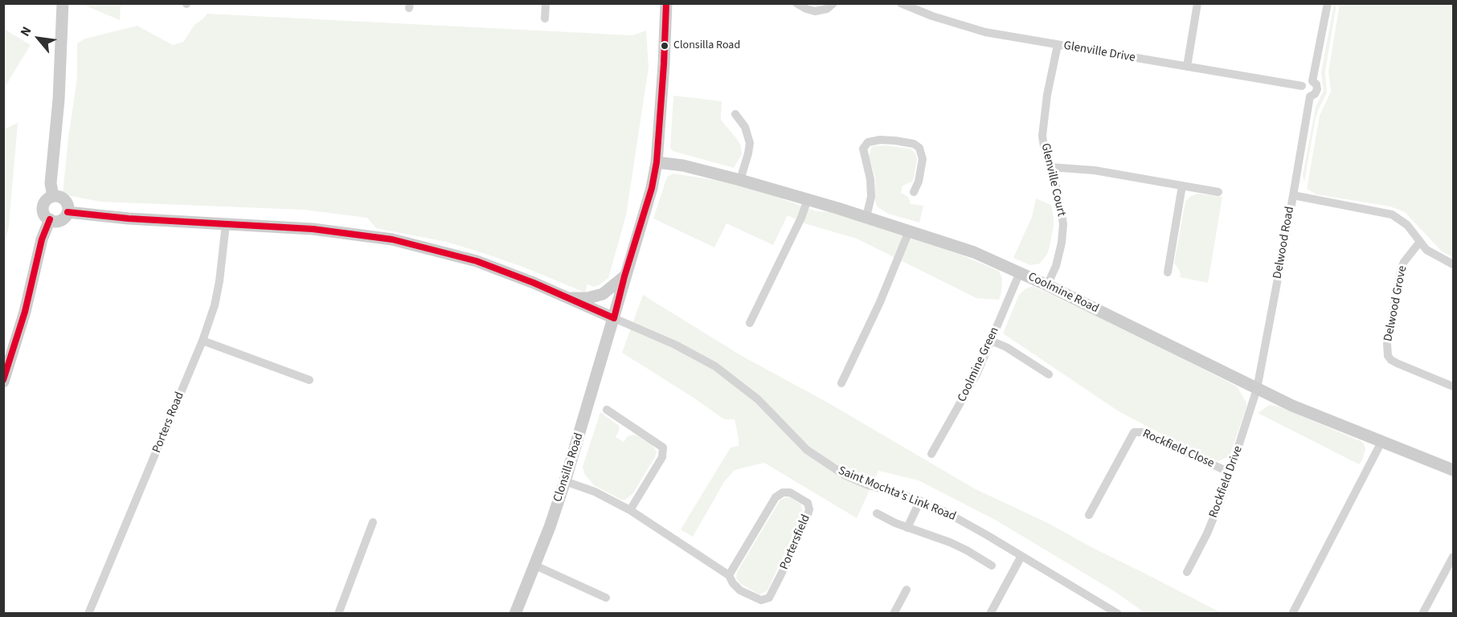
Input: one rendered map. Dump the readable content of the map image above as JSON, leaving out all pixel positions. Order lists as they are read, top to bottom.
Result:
{
  "streets": {
    "street": [
      "Glenville Drive",
      "Glenville Court",
      "Delwood Road",
      "Coolmine Road",
      "Delwood Grove",
      "Coolmine Green",
      "Porters Road",
      "Rockfield Close",
      "Clonsilla Road",
      "Rockfield Drive",
      "Saint Mochta's Link Road",
      "Portersfield"
    ]
  },
  "crossings": [
    ["Glenville Drive", "Glenville Court"],
    ["Glenville Drive", "Delwood Road"],
    ["Glenville Court", "Coolmine Road"],
    ["Delwood Road", "Coolmine Road"],
    ["Delwood Road", "Rockfield Drive"],
    ["Coolmine Road", "Coolmine Green"],
    ["Coolmine Road", "Clonsilla Road"],
    ["Coolmine Road", "Rockfield Drive"],
    ["Rockfield Close", "Rockfield Drive"],
    ["Clonsilla Road", "Saint Mochta's Link Road"],
    ["Clonsilla Road", "Portersfield"]
  ],
  "places": ["Clonsilla Road"],
  "north": "top left"
}
